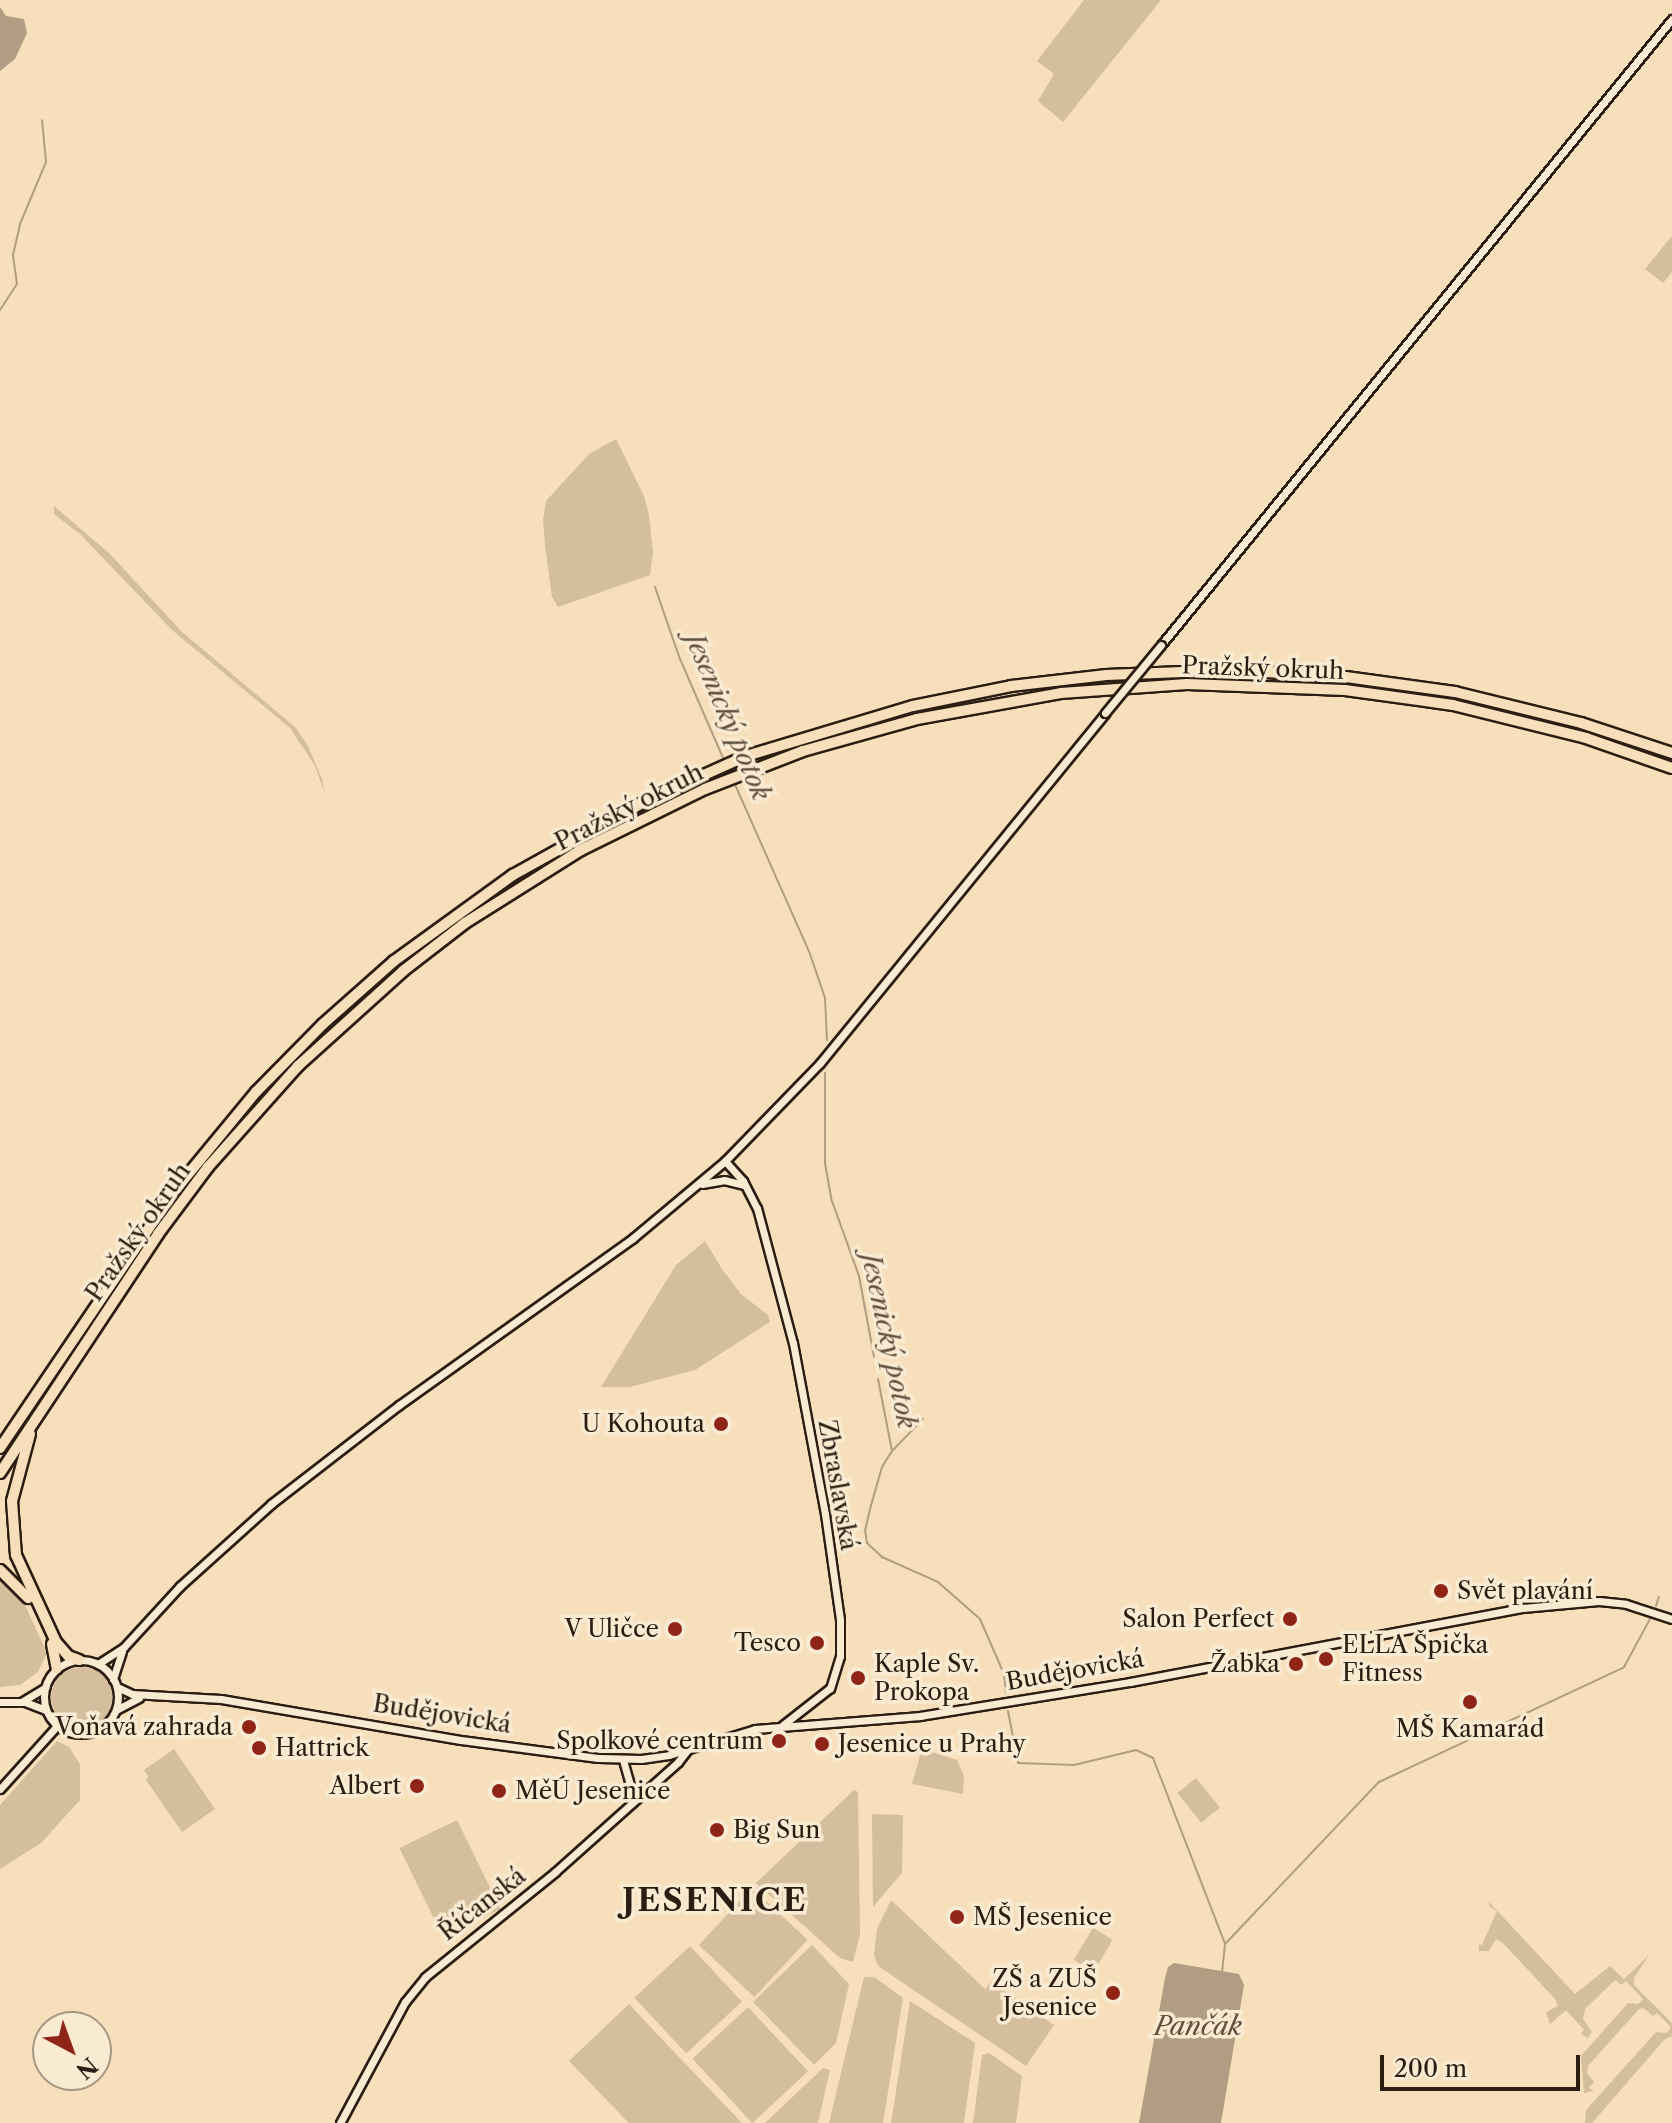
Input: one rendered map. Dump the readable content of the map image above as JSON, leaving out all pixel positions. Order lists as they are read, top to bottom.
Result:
{
  "streets": {
    "highway": ["Pražský okruh"],
    "main road": ["Zbraslavská", "Budějovická", "Říčanská"]
  },
  "crossings": [
    ["Zbraslavská", "Budějovická"],
    ["Budějovická", "Říčanská"]
  ],
  "districts": ["JESENICE"],
  "water": ["Jesenický potok", "Pančák"],
  "places": [
    "U Kohouta",
    "Svět plavání",
    "Salon Perfect",
    "V Uličce",
    "Tesco",
    "ELLA Špička Fitness",
    "Žabka",
    "Kaple Sv. Prokopa",
    "MŠ Kamarád",
    "Voňavá zahrada",
    "Spolkové centrum",
    "Jesenice u Prahy",
    "Hattrick",
    "Albert",
    "MěÚ Jesenice",
    "Big Sun",
    "MŠ Jesenice",
    "ZŠ a ZUŠ Jesenice"
  ],
  "scale_bar": "200 m",
  "north": "bottom right"
}
